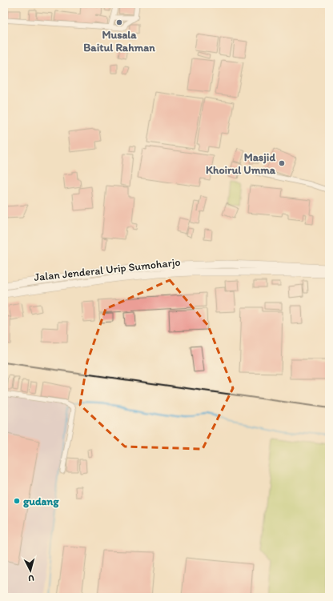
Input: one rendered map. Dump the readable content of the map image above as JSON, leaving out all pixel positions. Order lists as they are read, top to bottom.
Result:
{
  "streets": {
    "highway": ["Jalan Jenderal Urip Sumoharjo"]
  },
  "places": ["Musala Baitul Rahman", "Masjid Khoirul Umma", "gudang"],
  "north": "bottom"
}
